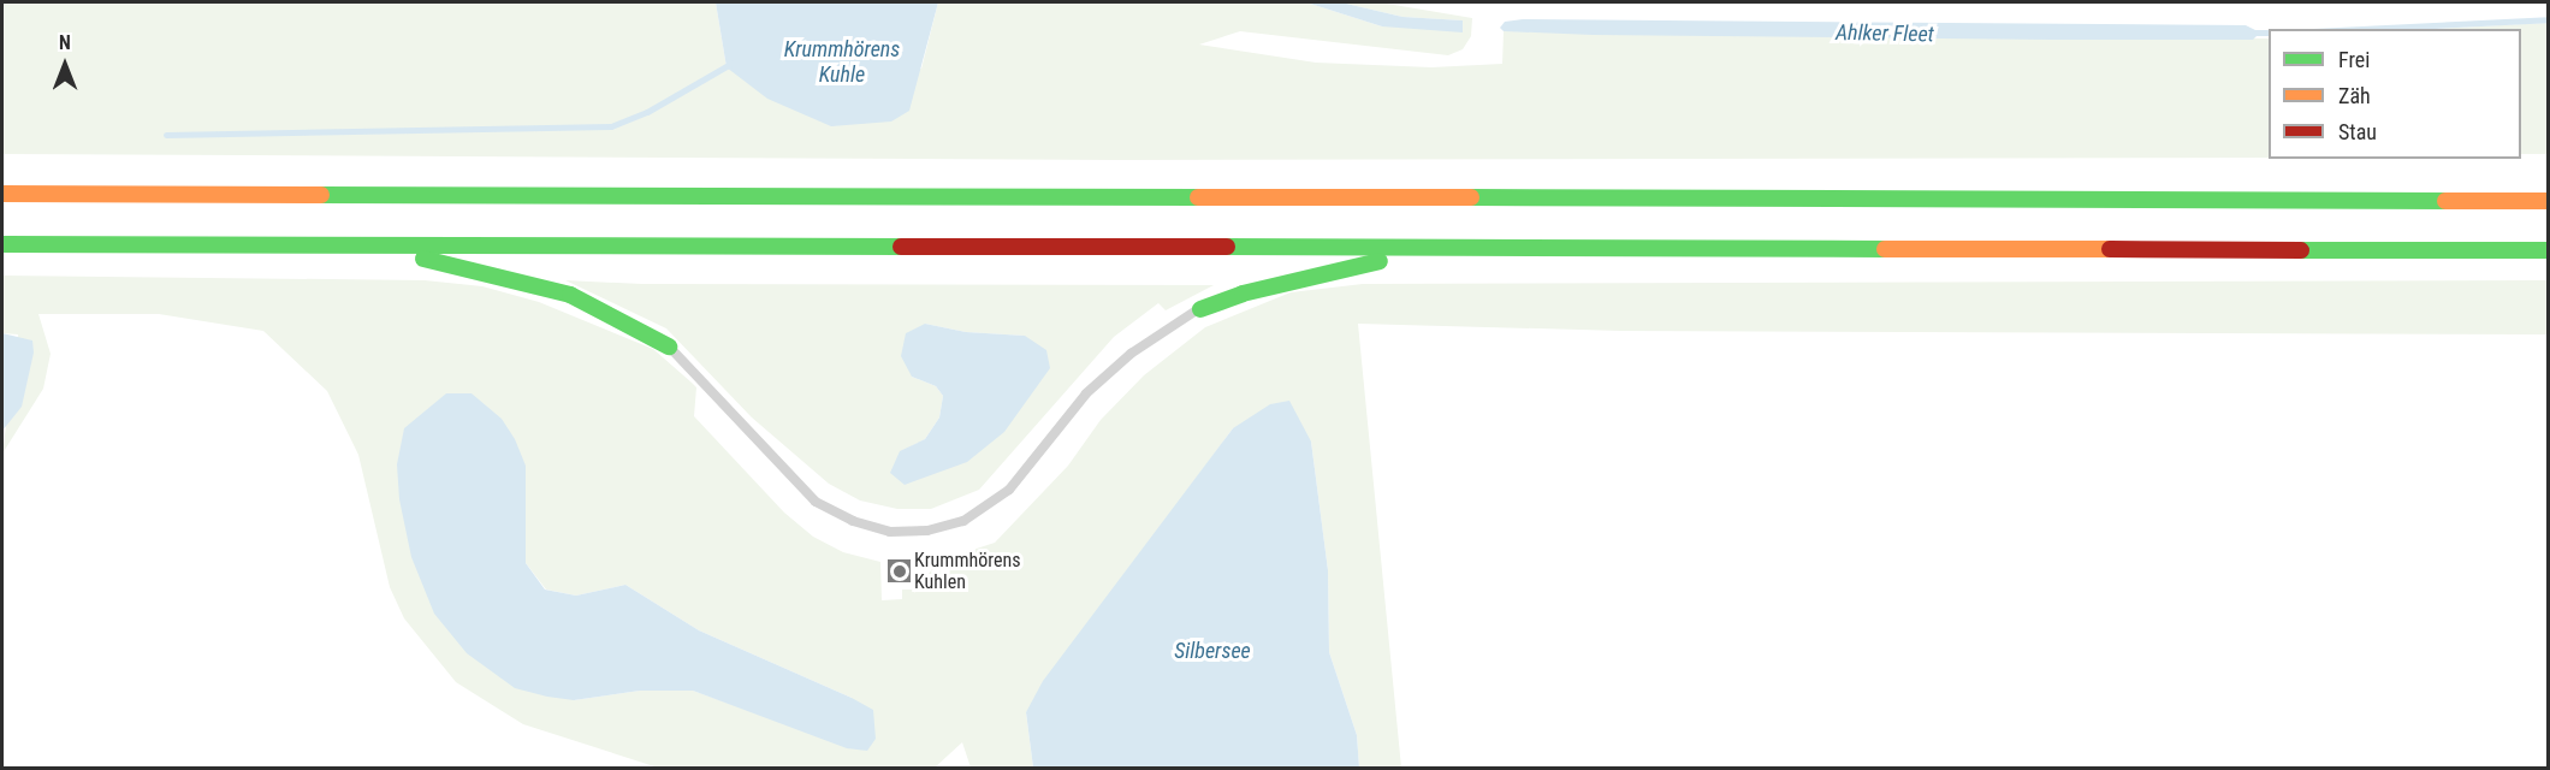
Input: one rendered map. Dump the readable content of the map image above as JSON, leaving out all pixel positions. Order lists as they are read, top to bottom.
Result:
{
  "water": ["Ahlker Fleet", "Krummhörens Kuhle", "Silbersee"],
  "places": ["Krummhörens Kuhlen"],
  "legend": ["Frei", "Zäh", "Stau"],
  "north": "top"
}
